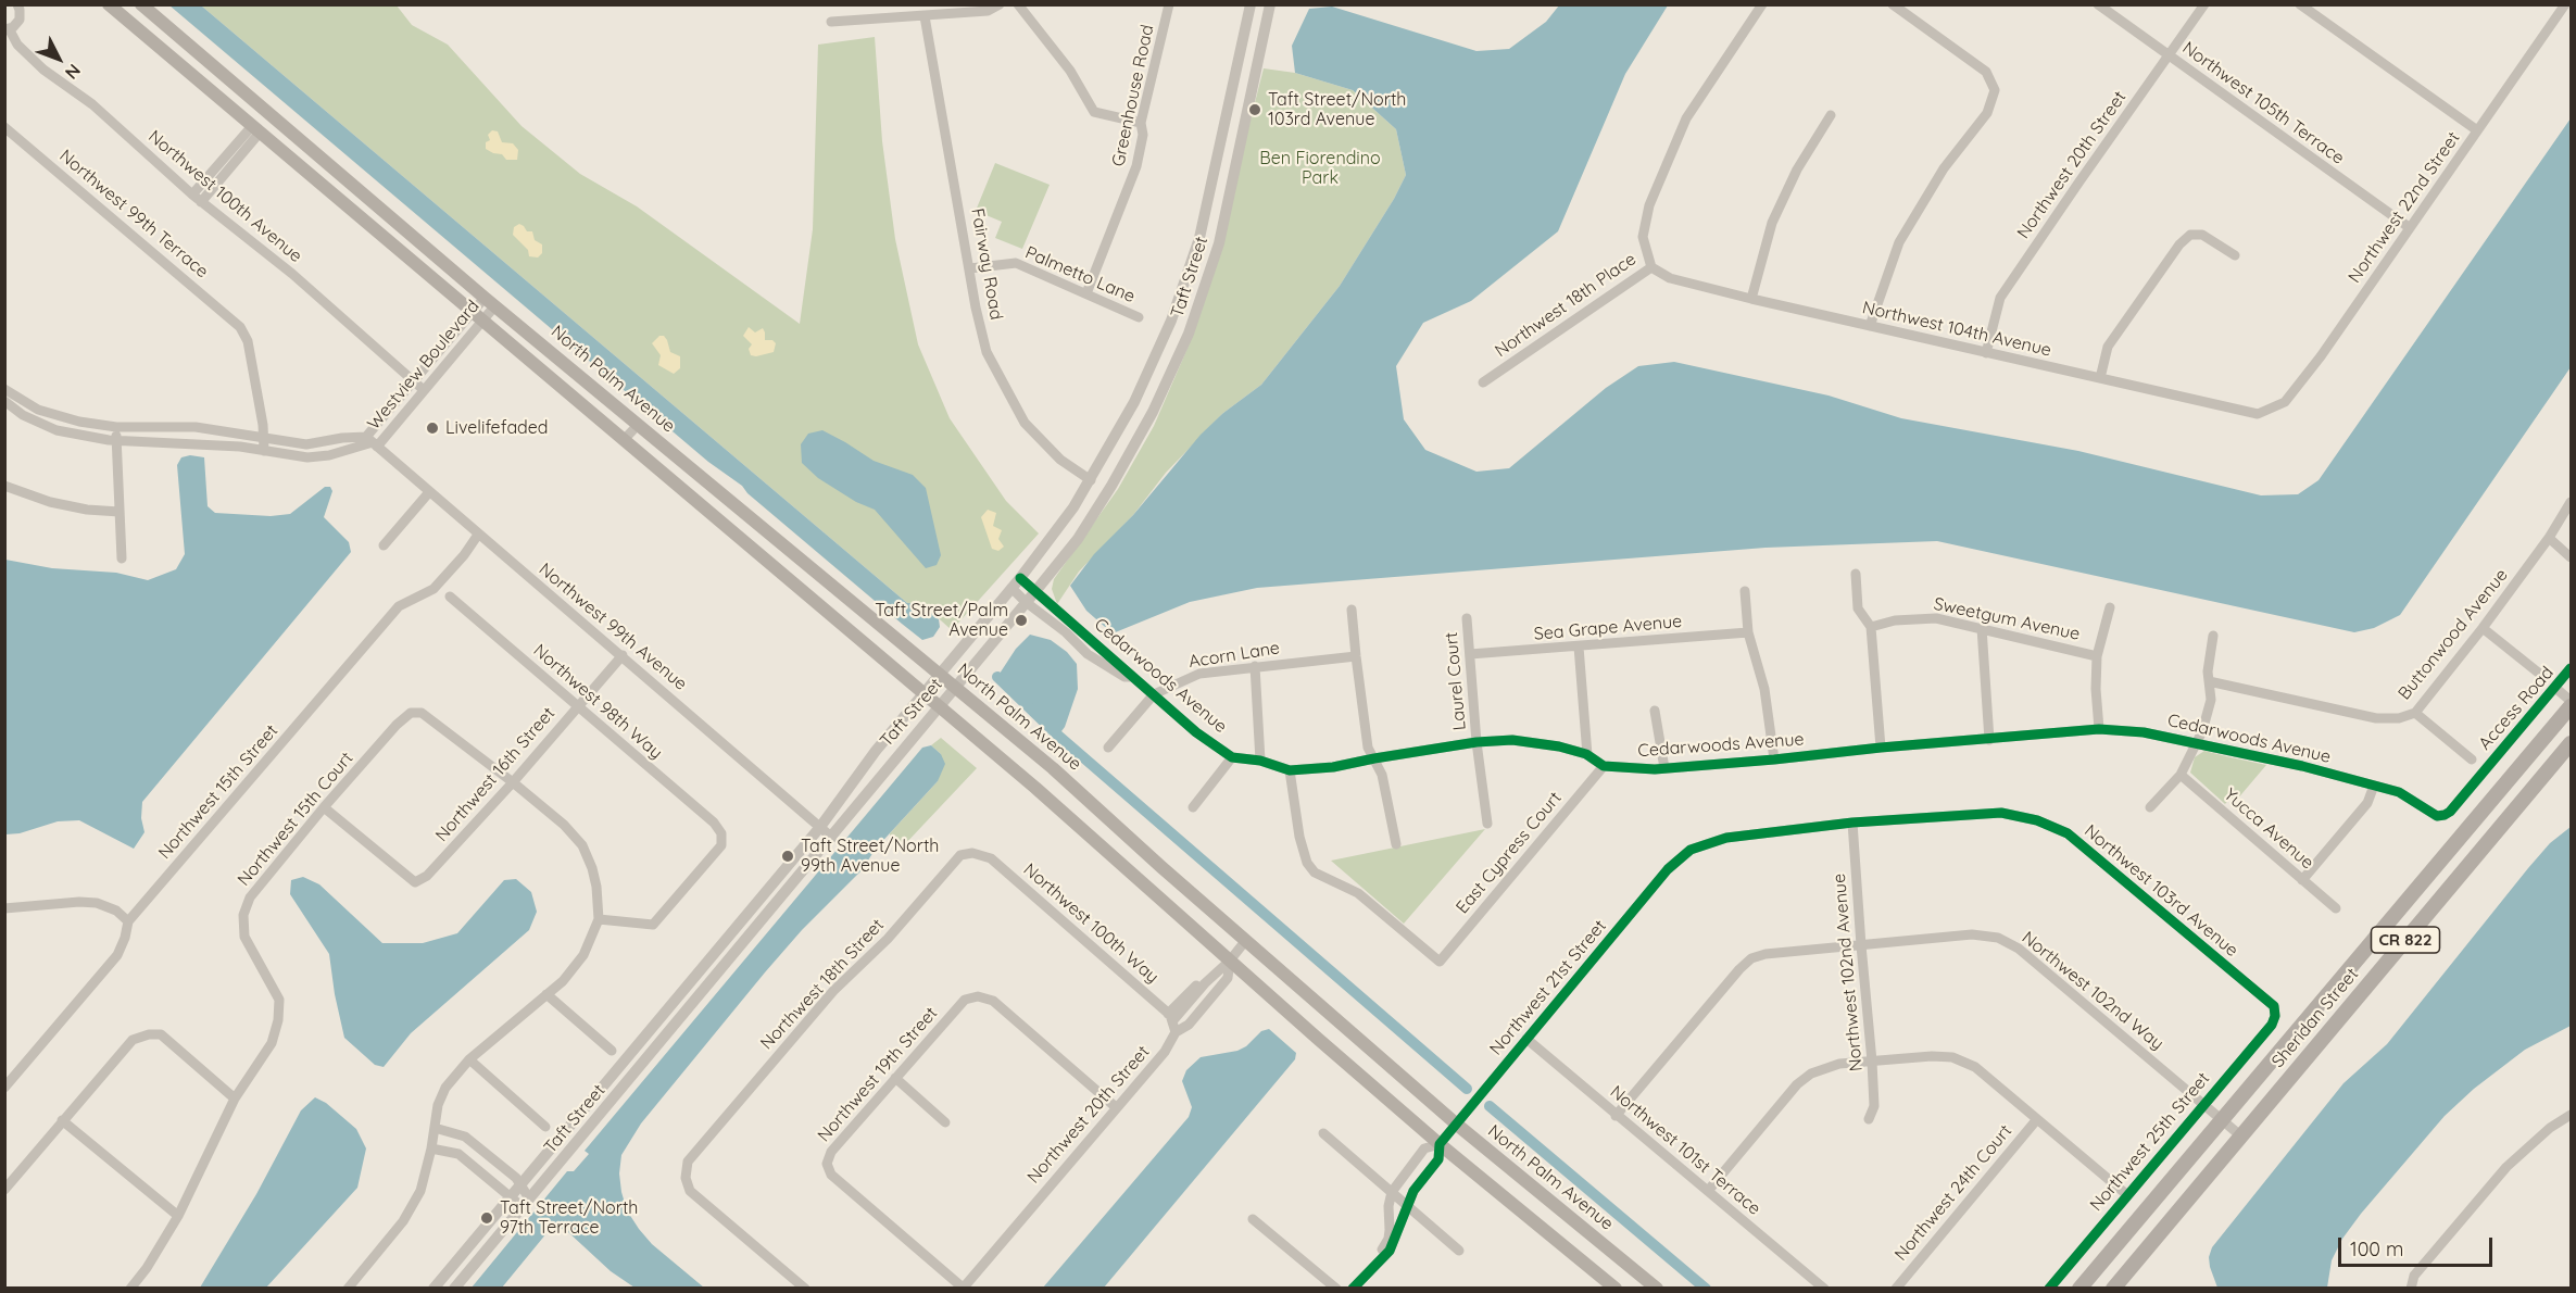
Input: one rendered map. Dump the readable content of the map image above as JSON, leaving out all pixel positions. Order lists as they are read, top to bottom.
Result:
{
  "streets": {
    "main road": ["North Palm Avenue", "CR 822", "Sheridan Street"],
    "street": [
      "Greenhouse Road",
      "Northwest 105th Terrace",
      "Northwest 20th Street",
      "Northwest 100th Avenue",
      "Northwest 22nd Street",
      "Northwest 99th Terrace",
      "Fairway Road",
      "Palmetto Lane",
      "Taft Street",
      "Northwest 18th Place",
      "Northwest 104th Avenue",
      "Westview Boulevard",
      "Sweetgum Avenue",
      "Northwest 99th Avenue",
      "Sea Grape Avenue",
      "Buttonwood Avenue",
      "Acorn Lane",
      "Cedarwoods Avenue",
      "Laurel Court",
      "Northwest 98th Way",
      "Access Road",
      "Northwest 16th Street",
      "Northwest 15th Street",
      "Northwest 15th Court",
      "Yucca Avenue",
      "East Cypress Court",
      "Northwest 103rd Avenue",
      "Northwest 100th Way",
      "Northwest 102nd Avenue",
      "Northwest 18th Street",
      "Northwest 21st Street",
      "Northwest 102nd Way",
      "Northwest 19th Street",
      "Northwest 25th Street",
      "Northwest 101st Terrace",
      "Northwest 24th Court"
    ]
  },
  "crossings": [
    ["Greenhouse Road", "Palmetto Lane"],
    ["Northwest 105th Terrace", "Northwest 20th Street"],
    ["Northwest 105th Terrace", "Northwest 22nd Street"],
    ["Northwest 20th Street", "Northwest 104th Avenue"],
    ["Northwest 20th Street", "North Palm Avenue"],
    ["Northwest 20th Street", "Northwest 100th Way"],
    ["Northwest 20th Street", "Northwest 19th Street"],
    ["Northwest 100th Avenue", "Westview Boulevard"],
    ["Northwest 22nd Street", "Northwest 104th Avenue"],
    ["Fairway Road", "Palmetto Lane"],
    ["Fairway Road", "Taft Street"],
    ["Taft Street", "North Palm Avenue"],
    ["Taft Street", "Northwest 99th Avenue"],
    ["Taft Street", "Cedarwoods Avenue"],
    ["Northwest 18th Place", "Northwest 104th Avenue"],
    ["Westview Boulevard", "North Palm Avenue"],
    ["Westview Boulevard", "Northwest 99th Avenue"],
    ["North Palm Avenue", "Northwest 21st Street"],
    ["Northwest 99th Avenue", "Northwest 16th Street"],
    ["Northwest 99th Avenue", "Northwest 15th Street"],
    ["Sea Grape Avenue", "Laurel Court"],
    ["Acorn Lane", "Cedarwoods Avenue"],
    ["Cedarwoods Avenue", "Laurel Court"],
    ["Cedarwoods Avenue", "Access Road"],
    ["Cedarwoods Avenue", "East Cypress Court"],
    ["Northwest 98th Way", "Northwest 16th Street"],
    ["Northwest 16th Street", "Northwest 15th Court"],
    ["Northwest 103rd Avenue", "Northwest 102nd Avenue"],
    ["Northwest 103rd Avenue", "Northwest 21st Street"],
    ["Northwest 103rd Avenue", "Northwest 25th Street"],
    ["Northwest 100th Way", "Northwest 18th Street"],
    ["Northwest 102nd Avenue", "Northwest 21st Street"],
    ["Northwest 102nd Avenue", "Northwest 102nd Way"],
    ["Northwest 21st Street", "Northwest 101st Terrace"],
    ["Northwest 102nd Way", "Sheridan Street"],
    ["Northwest 102nd Way", "Northwest 25th Street"],
    ["Northwest 102nd Way", "Northwest 101st Terrace"]
  ],
  "parks": ["Ben Fiorendino Park"],
  "places": [
    "Taft Street/North 103rd Avenue",
    "Livelifefaded",
    "Taft Street/Palm Avenue",
    "Taft Street/North 99th Avenue",
    "Taft Street/North 97th Terrace"
  ],
  "scale_bar": "100 m",
  "north": "bottom right"
}
